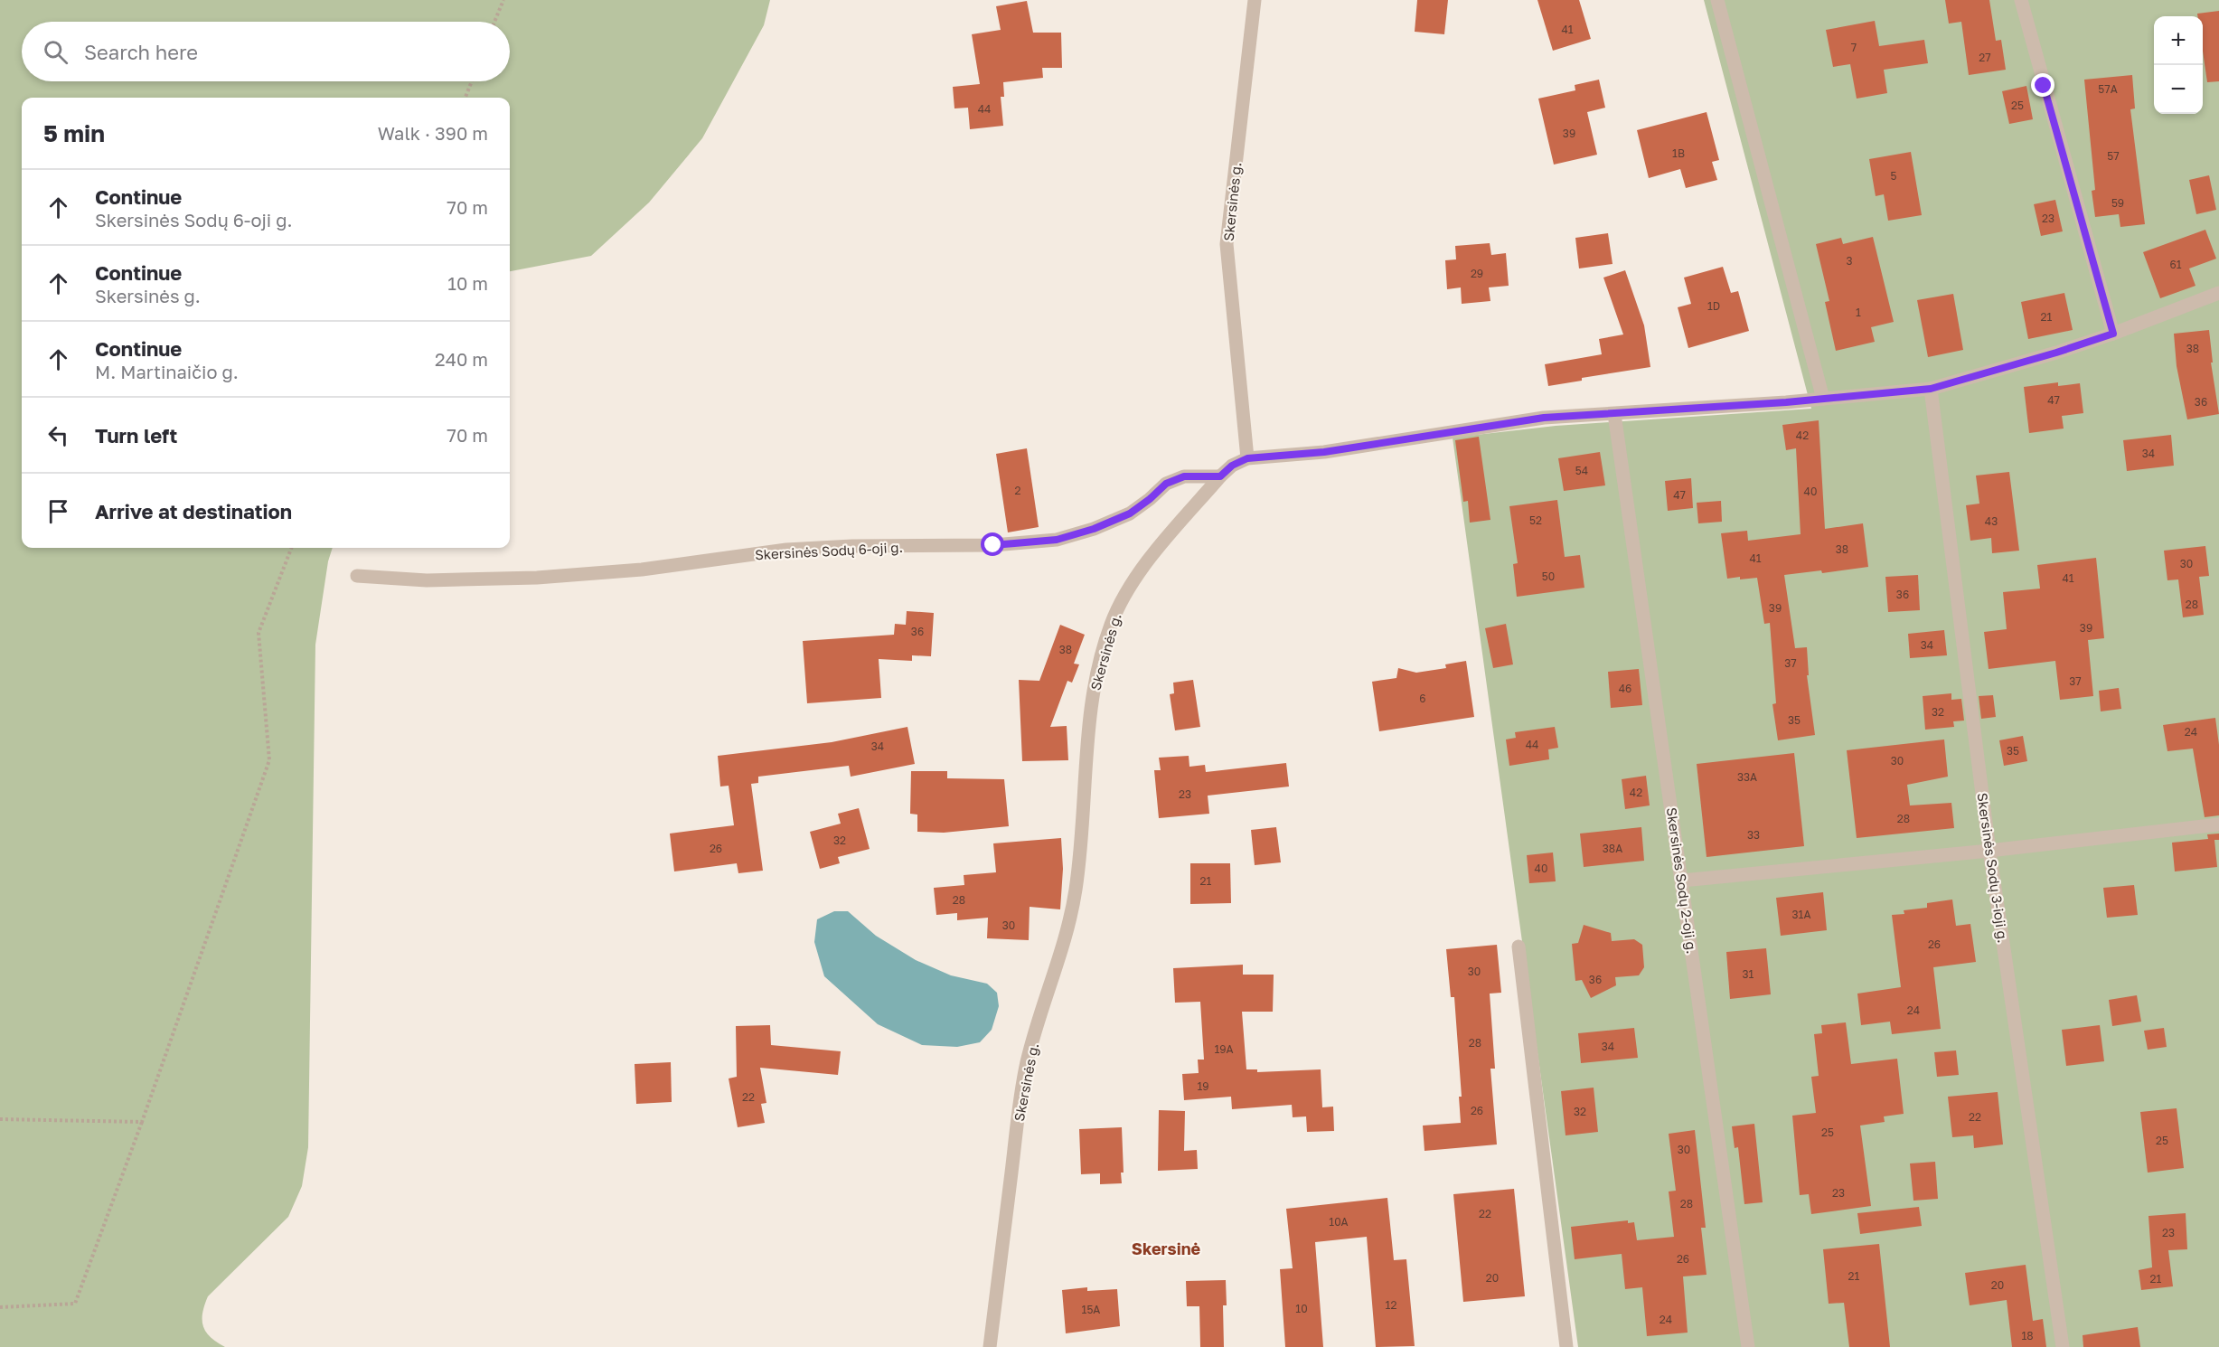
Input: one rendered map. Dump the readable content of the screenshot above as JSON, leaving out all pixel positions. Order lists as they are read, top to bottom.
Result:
{
  "streets": {
    "street": [
      "Skersinės g.",
      "Skersinės Sodų 6-oji g.",
      "Skersinės Sodų 3-ioji g.",
      "Skersinės Sodų 2-oji g."
    ]
  },
  "crossings": [
    ["Skersinės g.", "Skersinės Sodų 6-oji g."]
  ],
  "districts": ["Skersinė"],
  "house_numbers": [
    "41",
    "7",
    "27",
    "57A",
    "25",
    "44",
    "39",
    "1B",
    "57",
    "5",
    "59",
    "23",
    "3",
    "61",
    "29",
    "1D",
    "1",
    "21",
    "38",
    "47",
    "36",
    "42",
    "34",
    "54",
    "2",
    "40",
    "47",
    "52",
    "43",
    "38",
    "41",
    "30",
    "50",
    "41",
    "36",
    "28",
    "39",
    "39",
    "36",
    "34",
    "38",
    "37",
    "37",
    "46",
    "6",
    "32",
    "35",
    "24",
    "44",
    "34",
    "35",
    "30",
    "33A",
    "42",
    "23",
    "28",
    "33",
    "32",
    "26",
    "38A",
    "40",
    "21",
    "28",
    "31A",
    "30",
    "26",
    "30",
    "31",
    "36",
    "24",
    "28",
    "34",
    "19A",
    "19",
    "22",
    "26",
    "32",
    "22",
    "25",
    "25",
    "30",
    "23",
    "28",
    "22",
    "10A",
    "23",
    "26",
    "21",
    "20",
    "21",
    "20",
    "12",
    "10",
    "15A",
    "24",
    "18"
  ],
  "page": {
    "map_buttons": ["+", "−"],
    "search": "Search here",
    "heading": ["5 min", "Walk · 390 m"],
    "list": [
      ["Continue", "Skersinės Sodų 6-oji g.", "70 m"],
      ["Continue", "Skersinės g.", "10 m"],
      ["Continue", "M. Martinaičio g.", "240 m"],
      ["Turn left", "70 m"],
      "Arrive at destination"
    ]
  }
}
